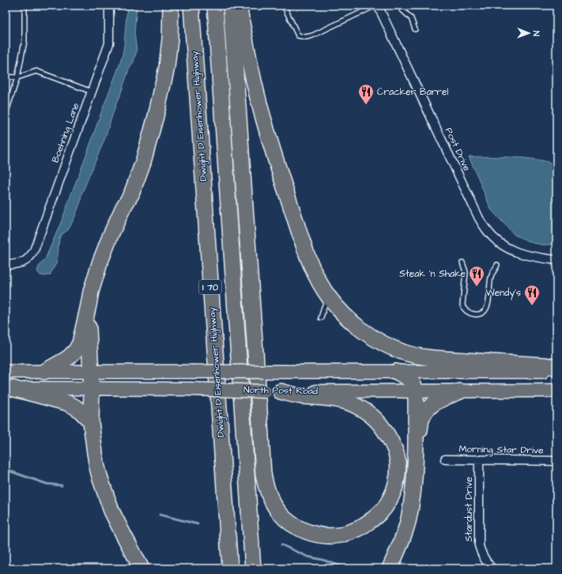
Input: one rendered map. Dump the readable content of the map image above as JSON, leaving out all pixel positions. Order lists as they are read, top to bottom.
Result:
{
  "streets": {
    "highway": ["Dwight D Eisenhower Highway", "I 70"],
    "main road": ["North Post Road"],
    "street": [
      "Boehning Lane",
      "Post Drive",
      "Morning Star Drive",
      "Stardust Drive"
    ]
  },
  "crossings": [
    ["Morning Star Drive", "Stardust Drive"]
  ],
  "places": {
    "restaurant": ["Cracker Barrel", "Steak 'n Shake", "Wendy's"]
  },
  "north": "right"
}
